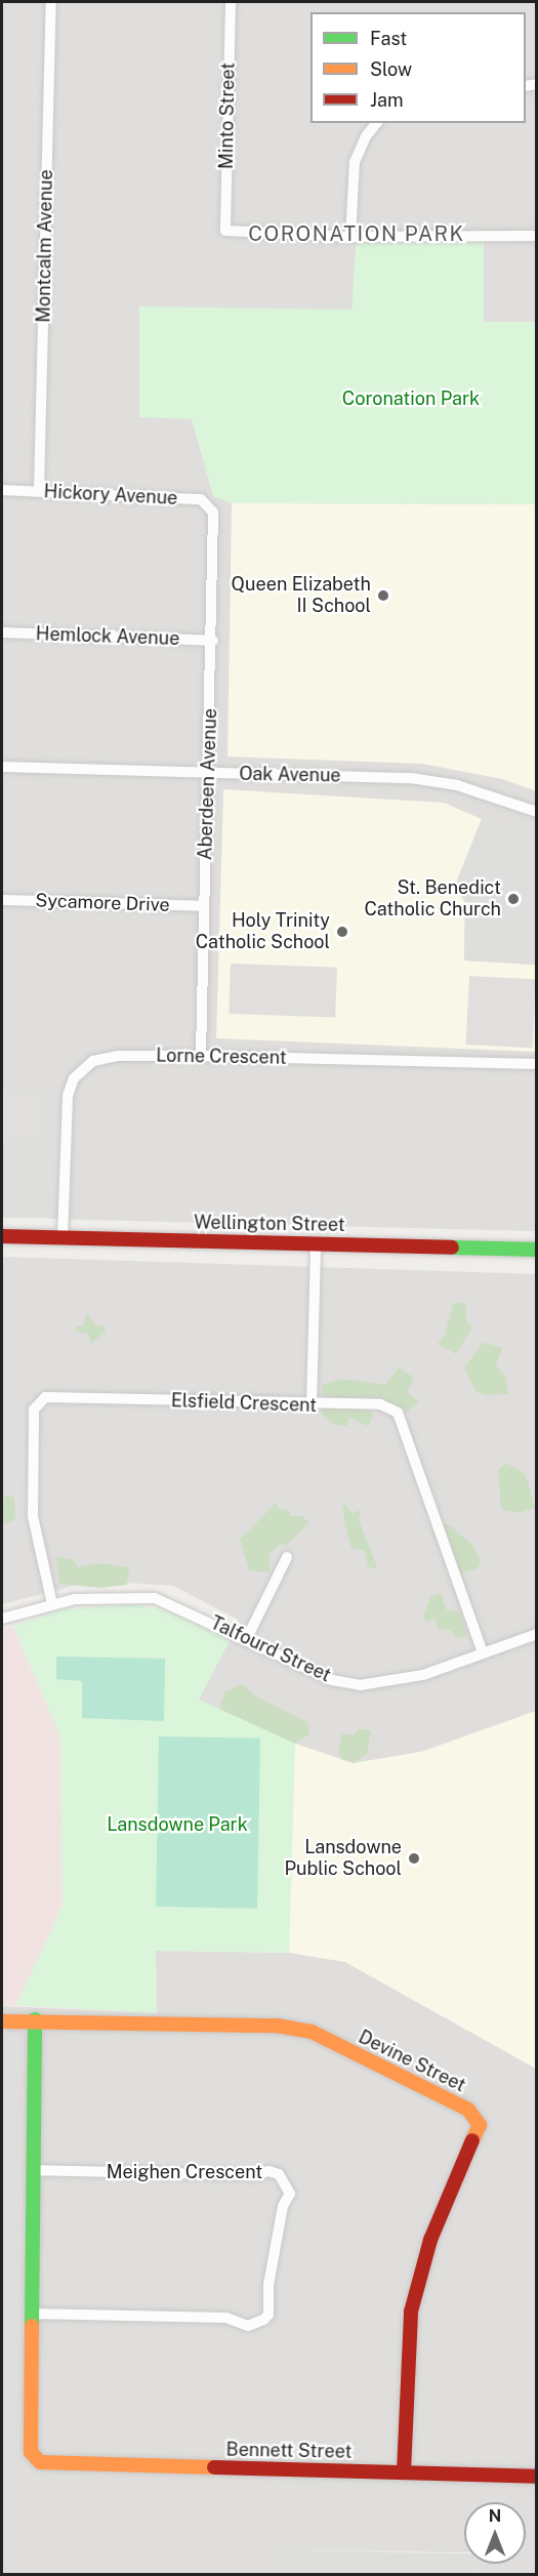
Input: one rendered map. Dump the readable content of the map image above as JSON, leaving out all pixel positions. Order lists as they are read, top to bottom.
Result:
{
  "streets": {
    "street": [
      "Minto Street",
      "Montcalm Avenue",
      "Hickory Avenue",
      "Hemlock Avenue",
      "Oak Avenue",
      "Aberdeen Avenue",
      "Sycamore Drive",
      "Lorne Crescent",
      "Wellington Street",
      "Elsfield Crescent",
      "Talfourd Street",
      "Devine Street",
      "Meighen Crescent",
      "Bennett Street"
    ]
  },
  "crossings": [
    ["Montcalm Avenue", "Hickory Avenue"],
    ["Hickory Avenue", "Aberdeen Avenue"],
    ["Hemlock Avenue", "Aberdeen Avenue"],
    ["Oak Avenue", "Aberdeen Avenue"],
    ["Aberdeen Avenue", "Sycamore Drive"],
    ["Aberdeen Avenue", "Lorne Crescent"],
    ["Lorne Crescent", "Wellington Street"],
    ["Elsfield Crescent", "Talfourd Street"],
    ["Devine Street", "Bennett Street"],
    ["Meighen Crescent", "Bennett Street"]
  ],
  "districts": ["CORONATION PARK"],
  "parks": ["Coronation Park", "Lansdowne Park"],
  "places": [
    "Queen Elizabeth II School",
    "St. Benedict Catholic Church",
    "Holy Trinity Catholic School",
    "Lansdowne Public School"
  ],
  "legend": ["Fast", "Slow", "Jam"],
  "north": "top"
}
